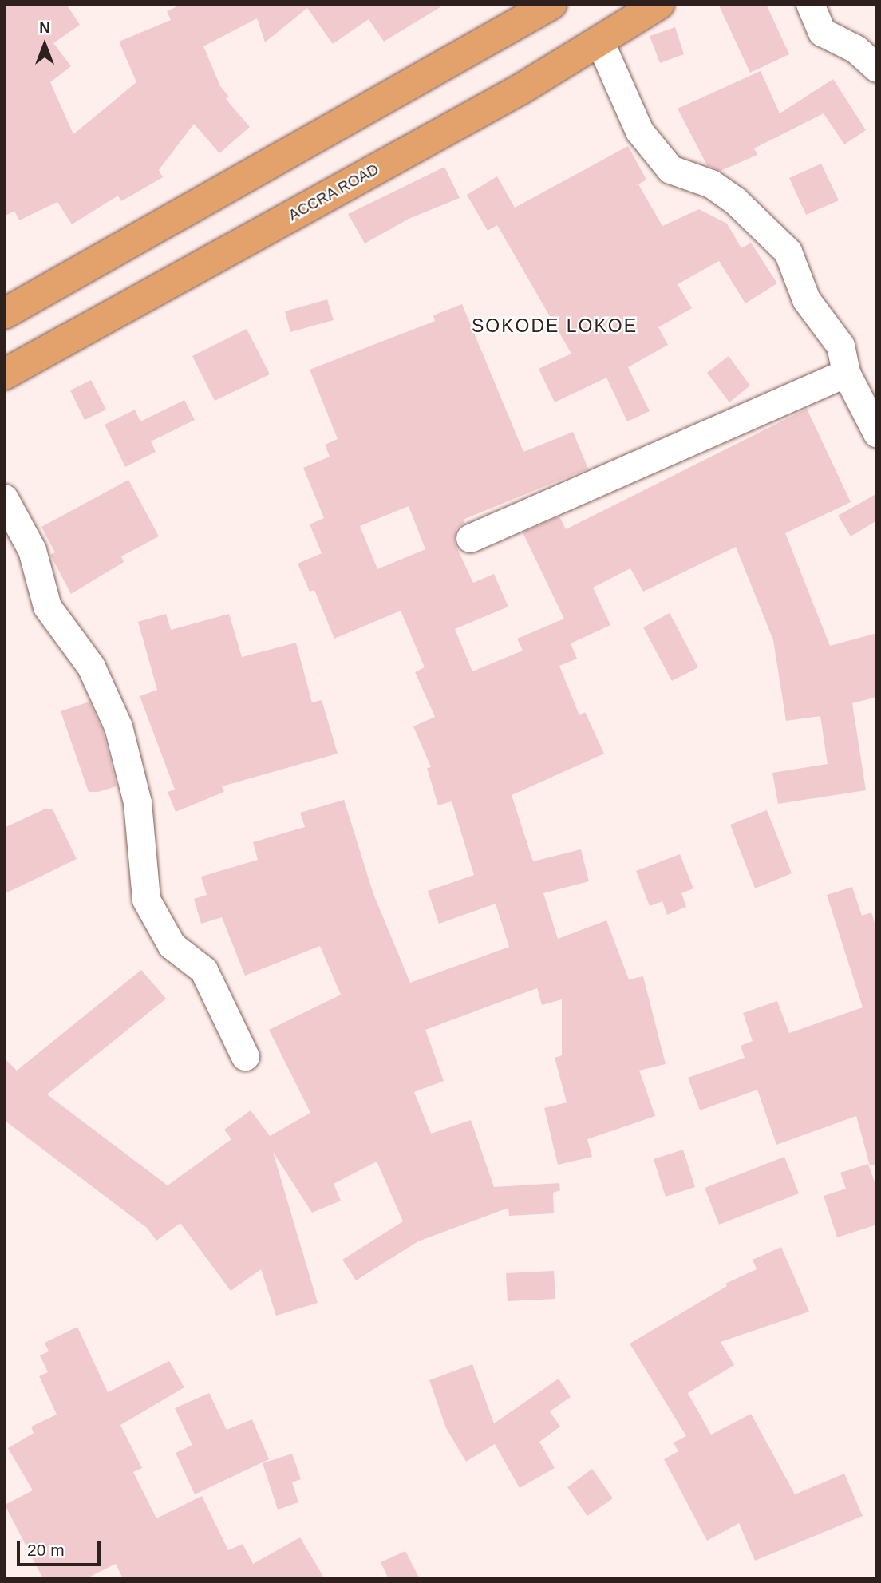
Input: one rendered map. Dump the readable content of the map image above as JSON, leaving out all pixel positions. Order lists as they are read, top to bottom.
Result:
{
  "streets": {
    "main road": ["ACCRA ROAD"]
  },
  "districts": ["SOKODE LOKOE"],
  "scale_bar": "20 m",
  "north": "top"
}
